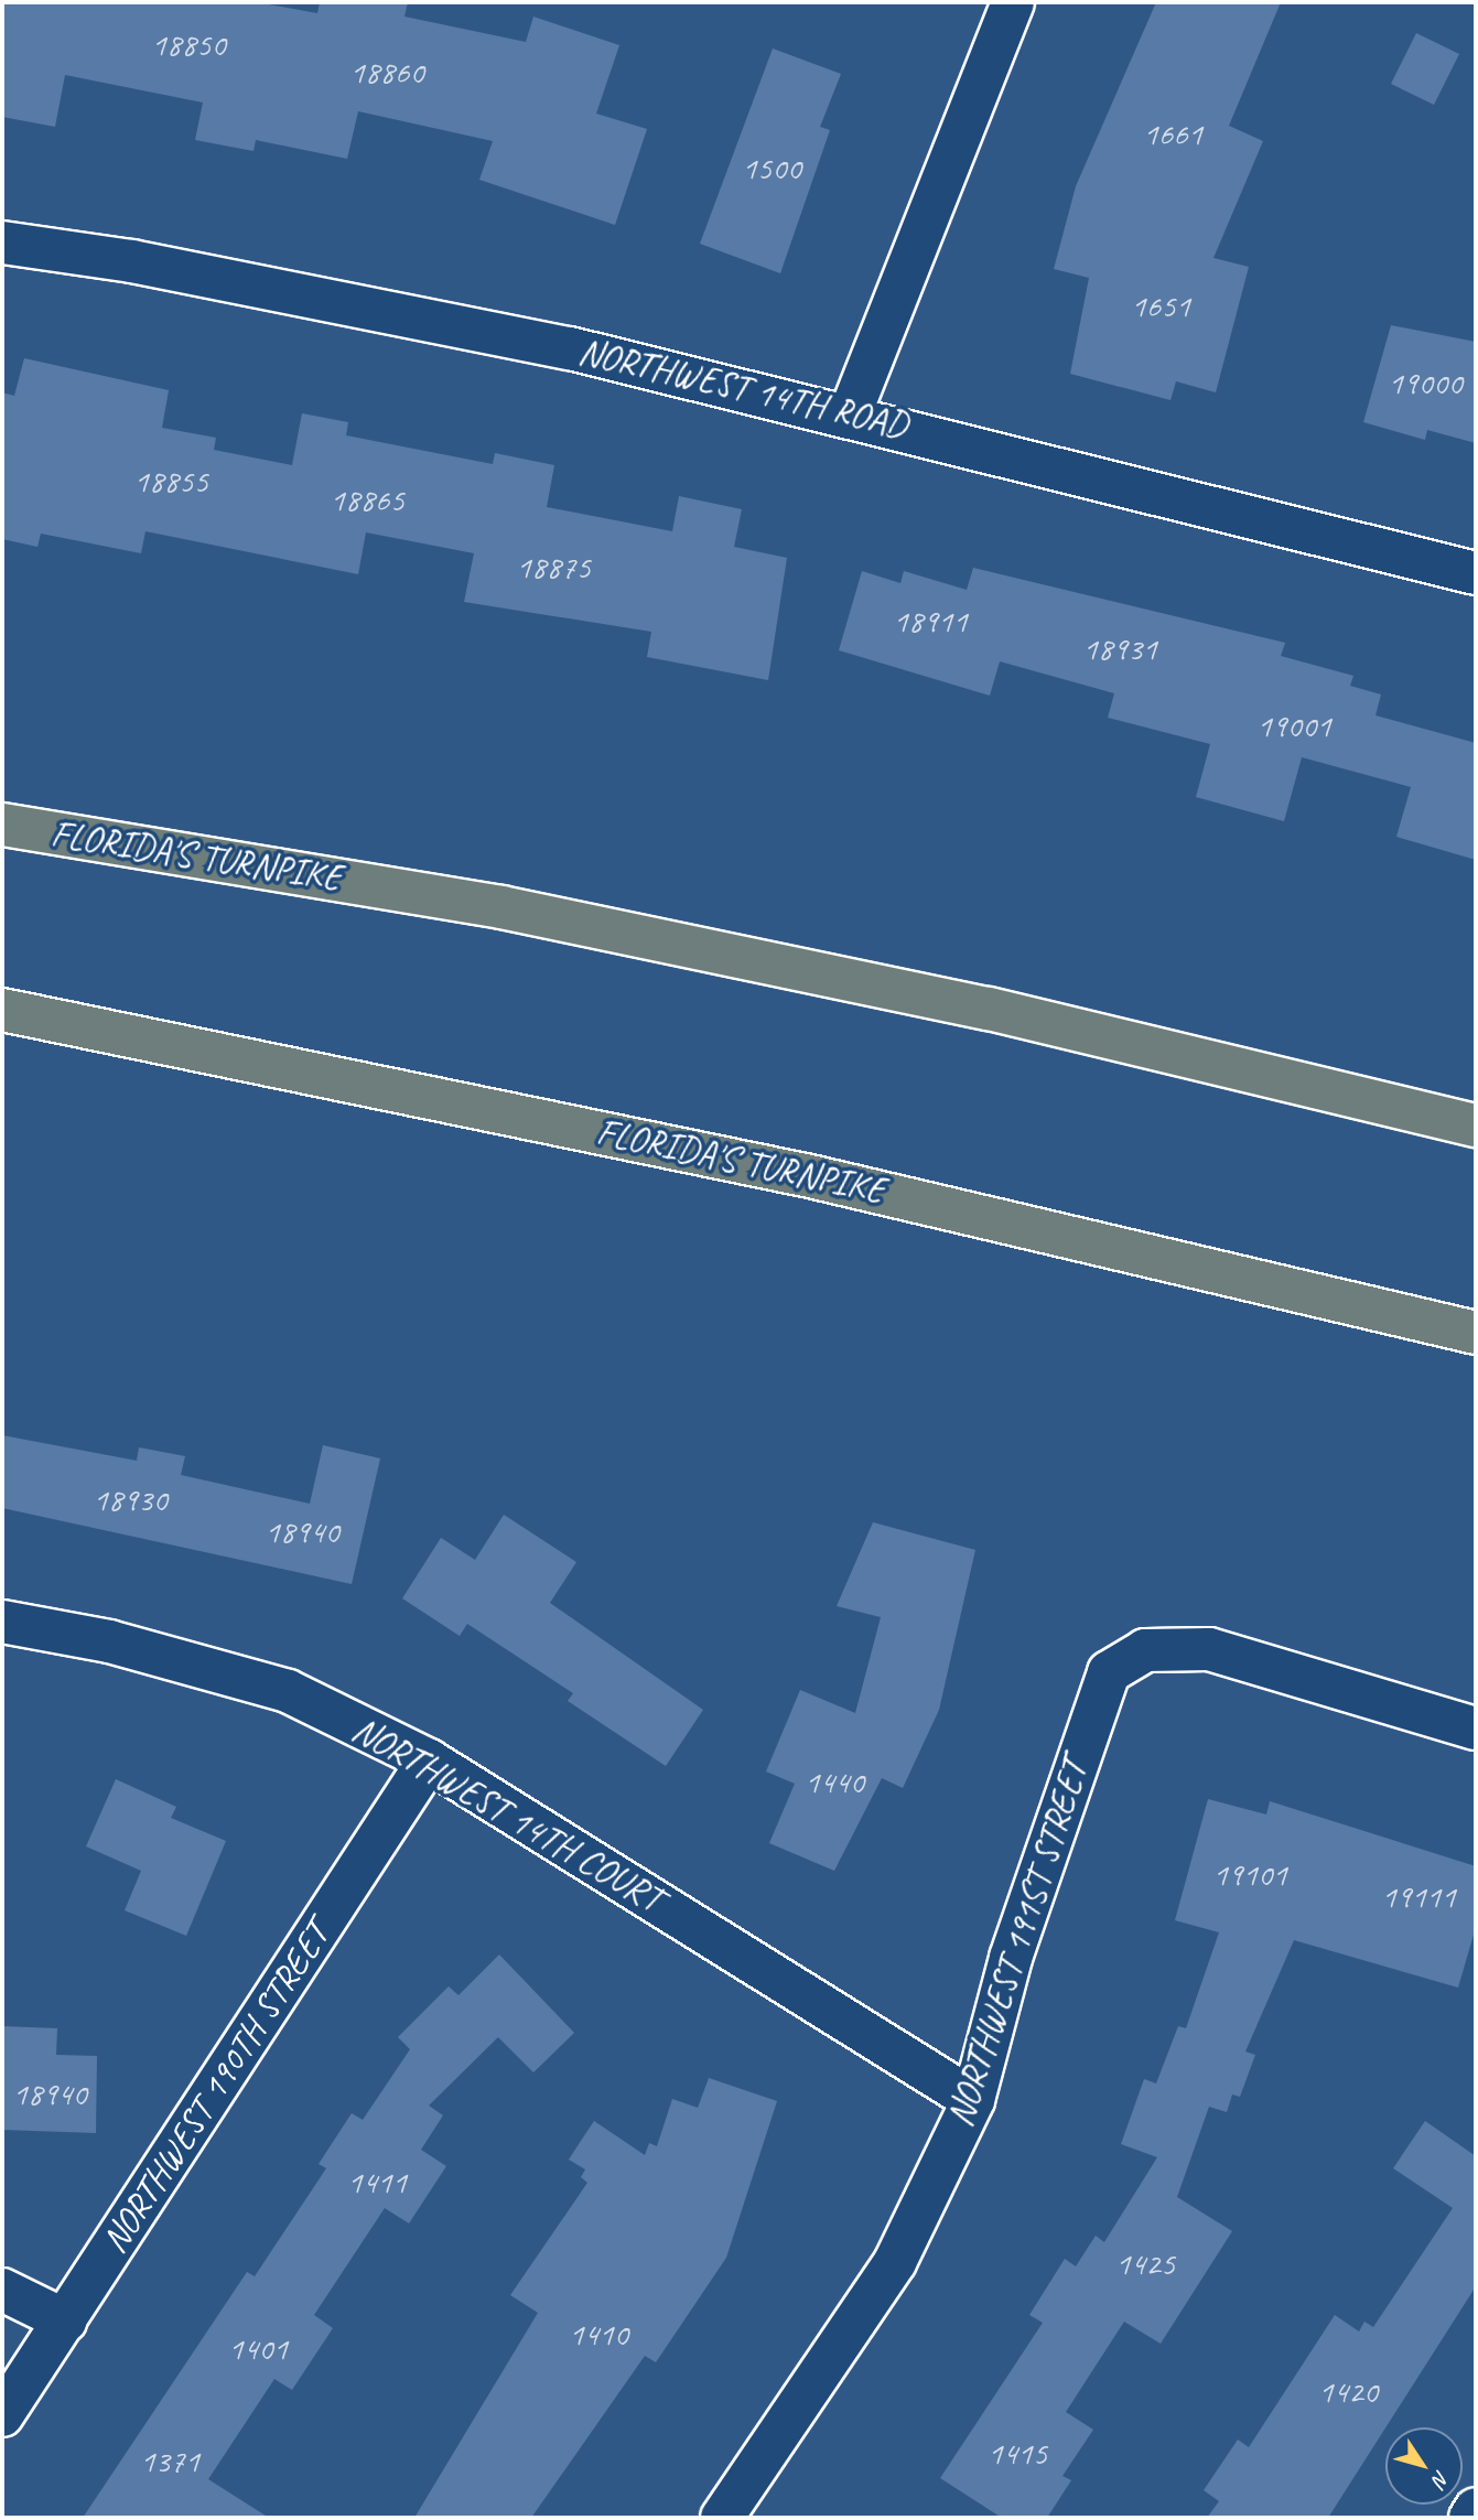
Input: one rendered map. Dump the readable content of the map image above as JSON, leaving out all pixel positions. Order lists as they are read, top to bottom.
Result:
{
  "streets": {
    "highway": ["FLORIDA'S TURNPIKE"],
    "street": [
      "NORTHWEST 14TH ROAD",
      "NORTHWEST 14TH COURT",
      "NORTHWEST 191ST STREET",
      "NORTHWEST 190TH STREET"
    ]
  },
  "crossings": [
    ["NORTHWEST 14TH COURT", "NORTHWEST 191ST STREET"],
    ["NORTHWEST 14TH COURT", "NORTHWEST 190TH STREET"]
  ],
  "house_numbers": [
    "18850",
    "18860",
    "1661",
    "1500",
    "1651",
    "19000",
    "18855",
    "18865",
    "18875",
    "18911",
    "18931",
    "19001",
    "18930",
    "18940",
    "1440",
    "19101",
    "19111",
    "18940",
    "1411",
    "1425",
    "1410",
    "1401",
    "1420",
    "1415",
    "1371"
  ],
  "north": "bottom right"
}
